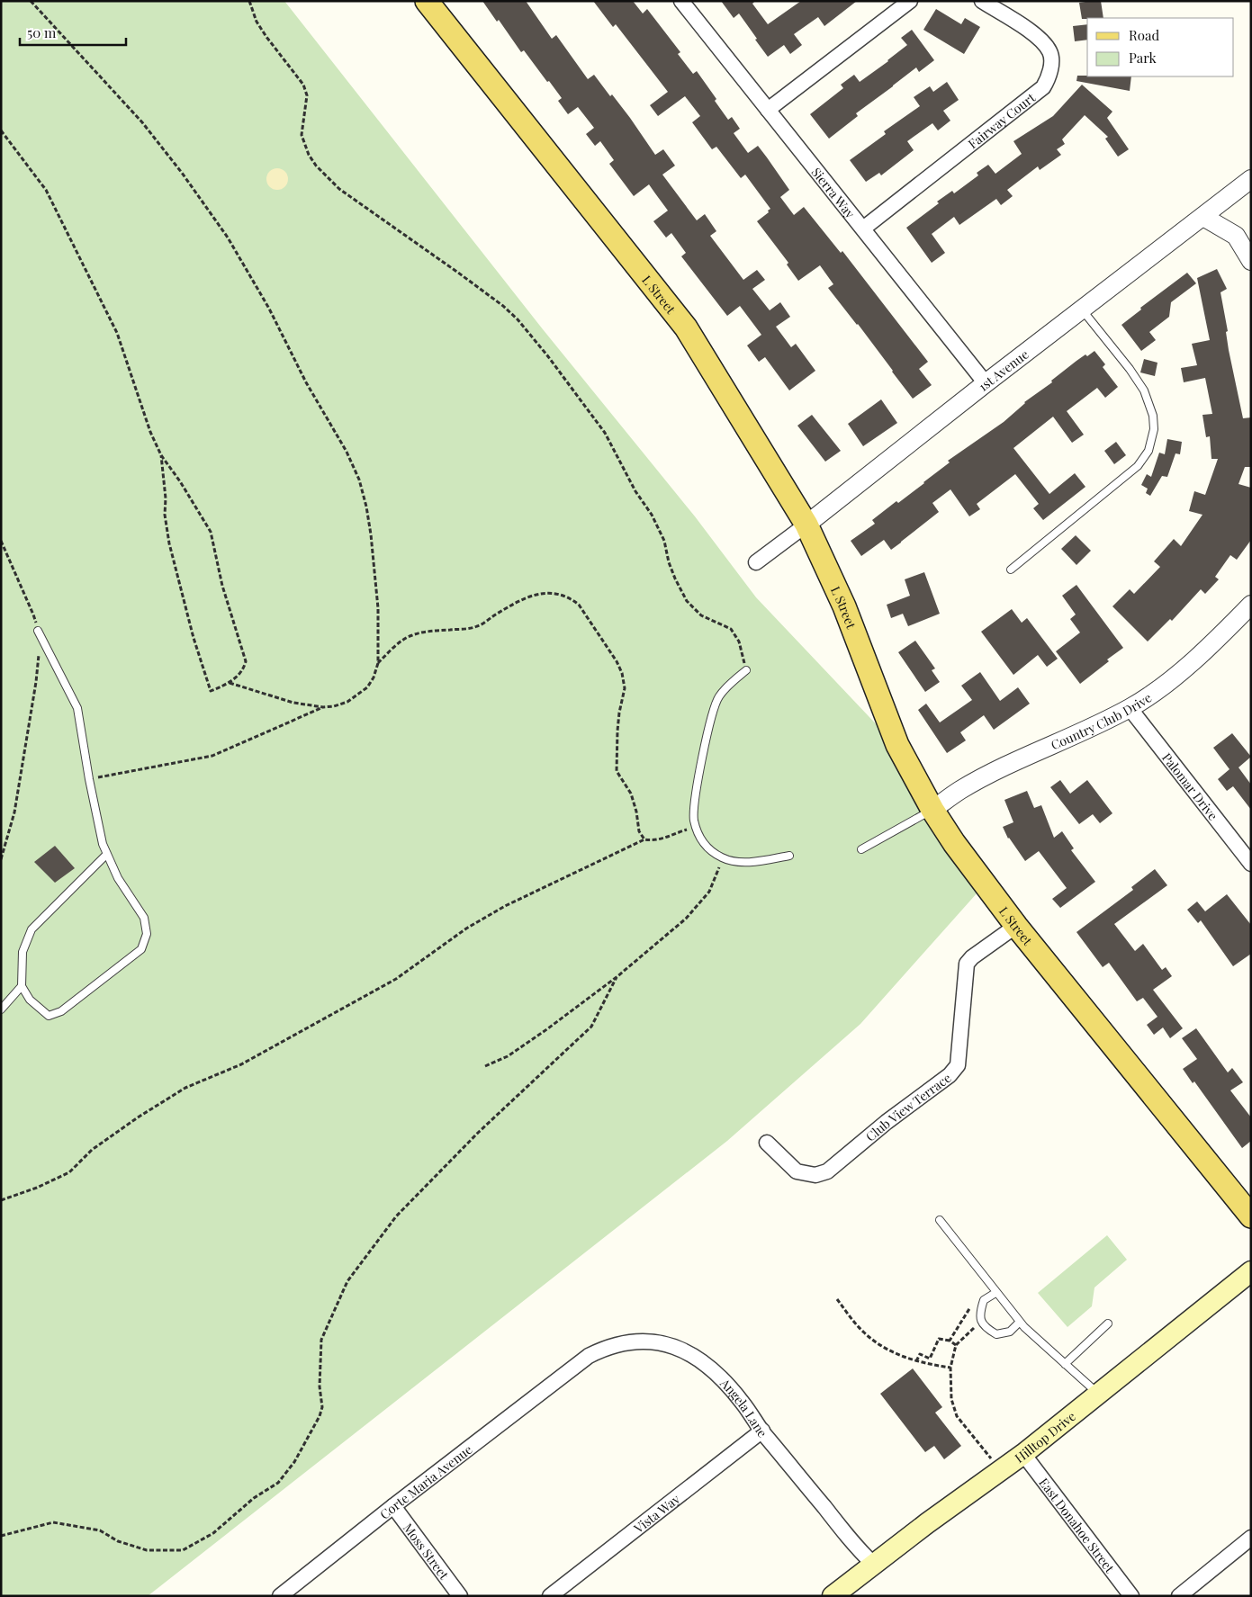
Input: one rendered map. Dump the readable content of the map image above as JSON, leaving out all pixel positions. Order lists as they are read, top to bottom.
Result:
{
  "streets": {
    "main road": ["L Street", "Hilltop Drive"],
    "street": [
      "Fairway Court",
      "Sierra Way",
      "1st Avenue",
      "Country Club Drive",
      "Palomar Drive",
      "Club View Terrace",
      "Angela Lane",
      "Corte Maria Avenue",
      "Vista Way",
      "East Donahoe Street",
      "Moss Street"
    ]
  },
  "crossings": [
    ["Fairway Court", "Sierra Way"],
    ["Sierra Way", "1st Avenue"],
    ["L Street", "1st Avenue"],
    ["L Street", "Country Club Drive"],
    ["L Street", "Club View Terrace"],
    ["Country Club Drive", "Palomar Drive"],
    ["Angela Lane", "Hilltop Drive"],
    ["Angela Lane", "Corte Maria Avenue"],
    ["Angela Lane", "Vista Way"],
    ["Hilltop Drive", "East Donahoe Street"],
    ["Corte Maria Avenue", "Moss Street"]
  ],
  "legend": ["Road", "Park"],
  "scale_bar": "50 m"
}
